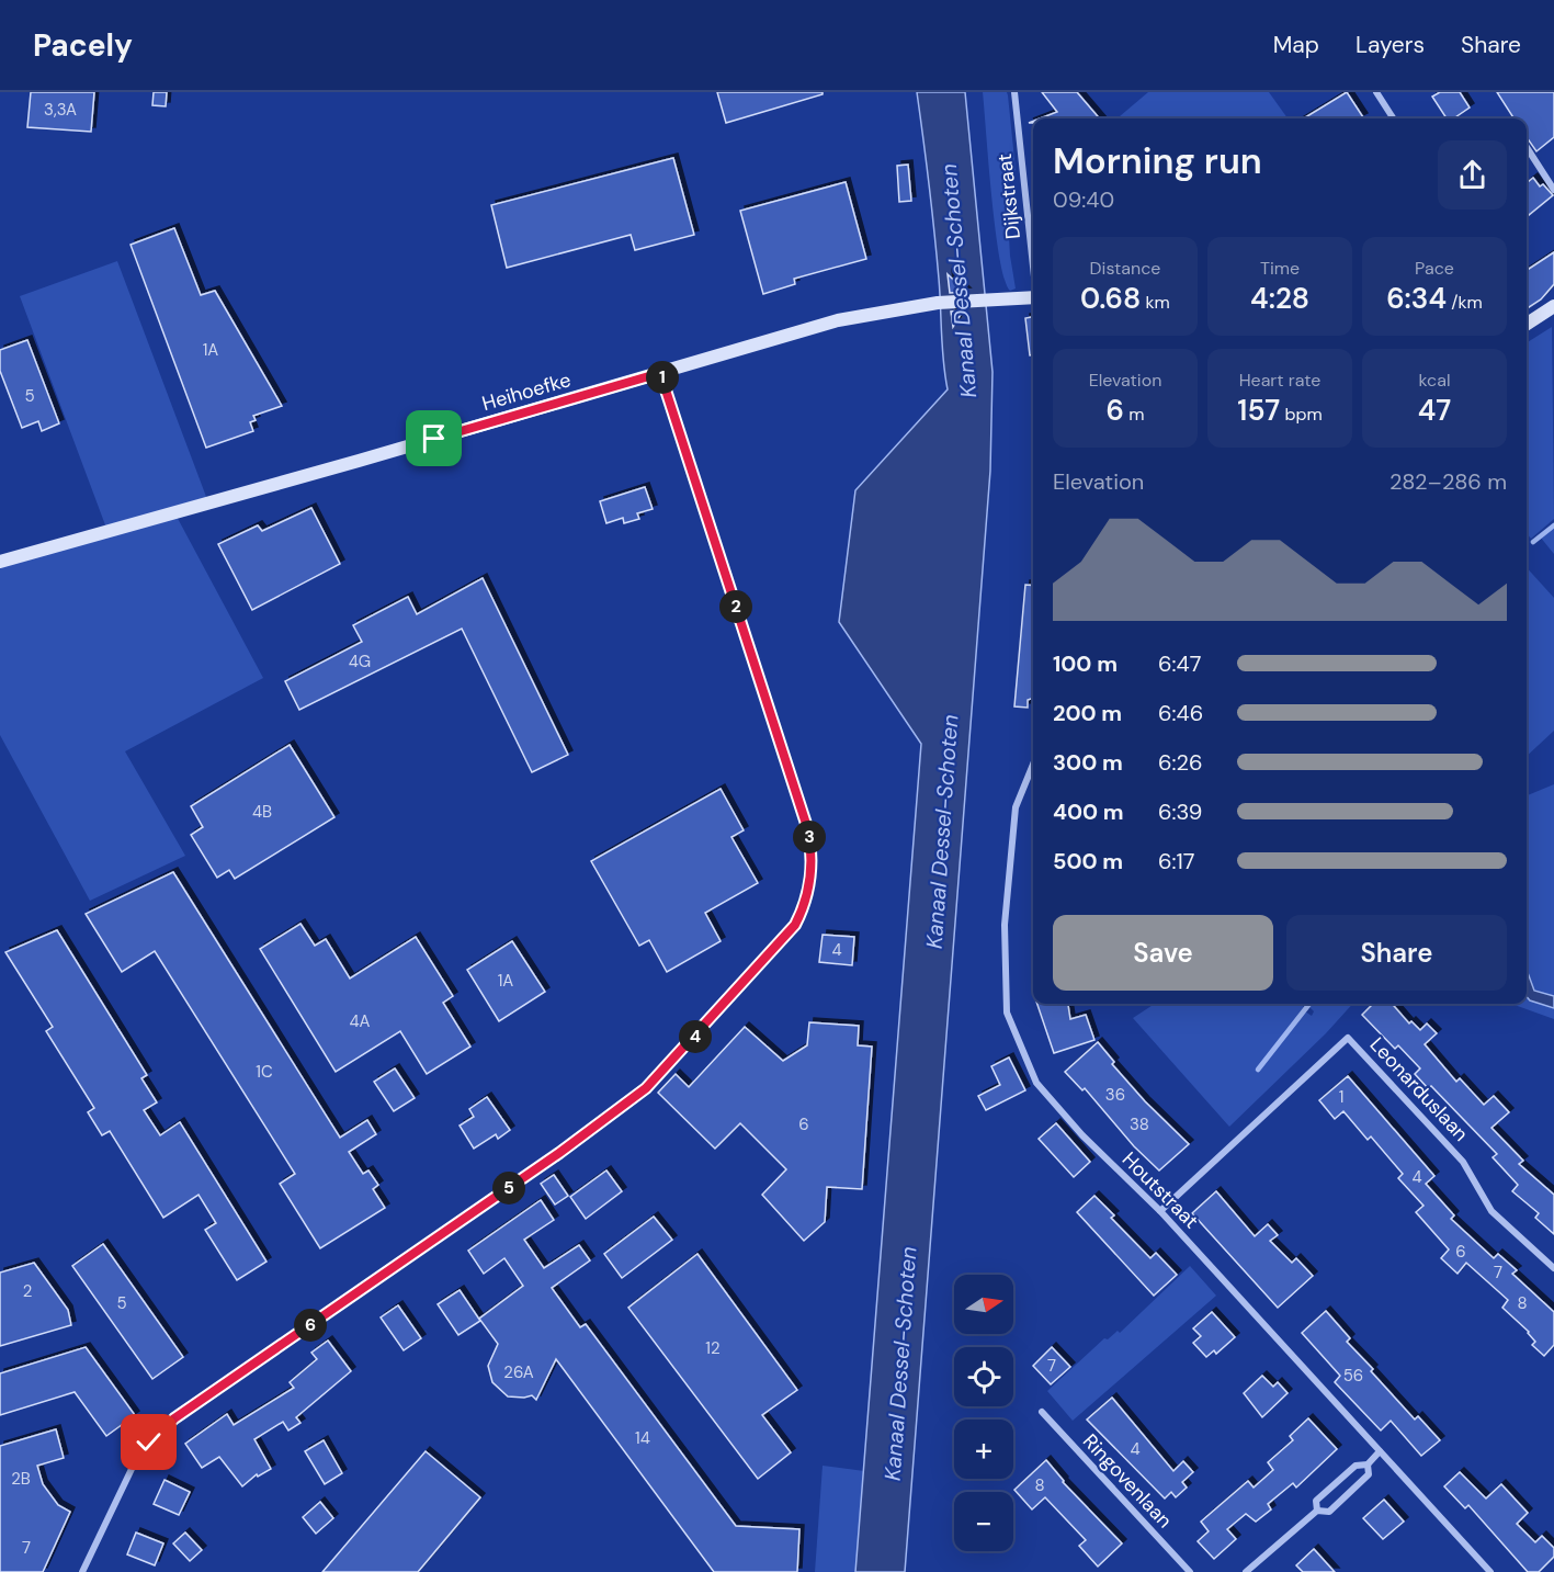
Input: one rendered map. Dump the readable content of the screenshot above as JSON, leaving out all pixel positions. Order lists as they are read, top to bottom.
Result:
{
  "streets": {
    "street": [
      "Dijkstraat",
      "Heihoefke",
      "Leonarduslaan",
      "Houtstraat",
      "Ringovenlaan"
    ]
  },
  "crossings": [
    ["Leonarduslaan", "Houtstraat"]
  ],
  "water": ["Kanaal Dessel-Schoten"],
  "house_numbers": [
    "3,3A",
    "1A",
    "5",
    "4G",
    "4B",
    "4",
    "1A",
    "4A",
    "1C",
    "36",
    "1",
    "6",
    "38",
    "4",
    "6",
    "7",
    "2",
    "5",
    "8",
    "12",
    "7",
    "26A",
    "56",
    "14",
    "4",
    "2B",
    "8",
    "7"
  ],
  "north": "right",
  "page": {
    "header": "Pacely",
    "nav": ["Map", "Layers", "Share"],
    "heading": ["Morning run", "09:40"],
    "stats": [
      ["Distance", "0.68 km"],
      ["Time", "4:28"],
      ["Pace", "6:34 /km"],
      ["Elevation", "6 m"],
      ["Heart rate", "157 bpm"],
      ["kcal", "47"]
    ],
    "pins": [
      "1",
      "2",
      "3",
      "4",
      "5",
      "6"
    ],
    "chart": ["Elevation", "282–286 m"],
    "list": [
      {
        "name": "100 m",
        "note": "6:47"
      },
      {
        "name": "200 m",
        "note": "6:46"
      },
      {
        "name": "300 m",
        "note": "6:26"
      },
      {
        "name": "400 m",
        "note": "6:39"
      },
      {
        "name": "500 m",
        "note": "6:17"
      }
    ],
    "buttons": ["Save", "Share"],
    "map_buttons": ["+", "−"]
  }
}
